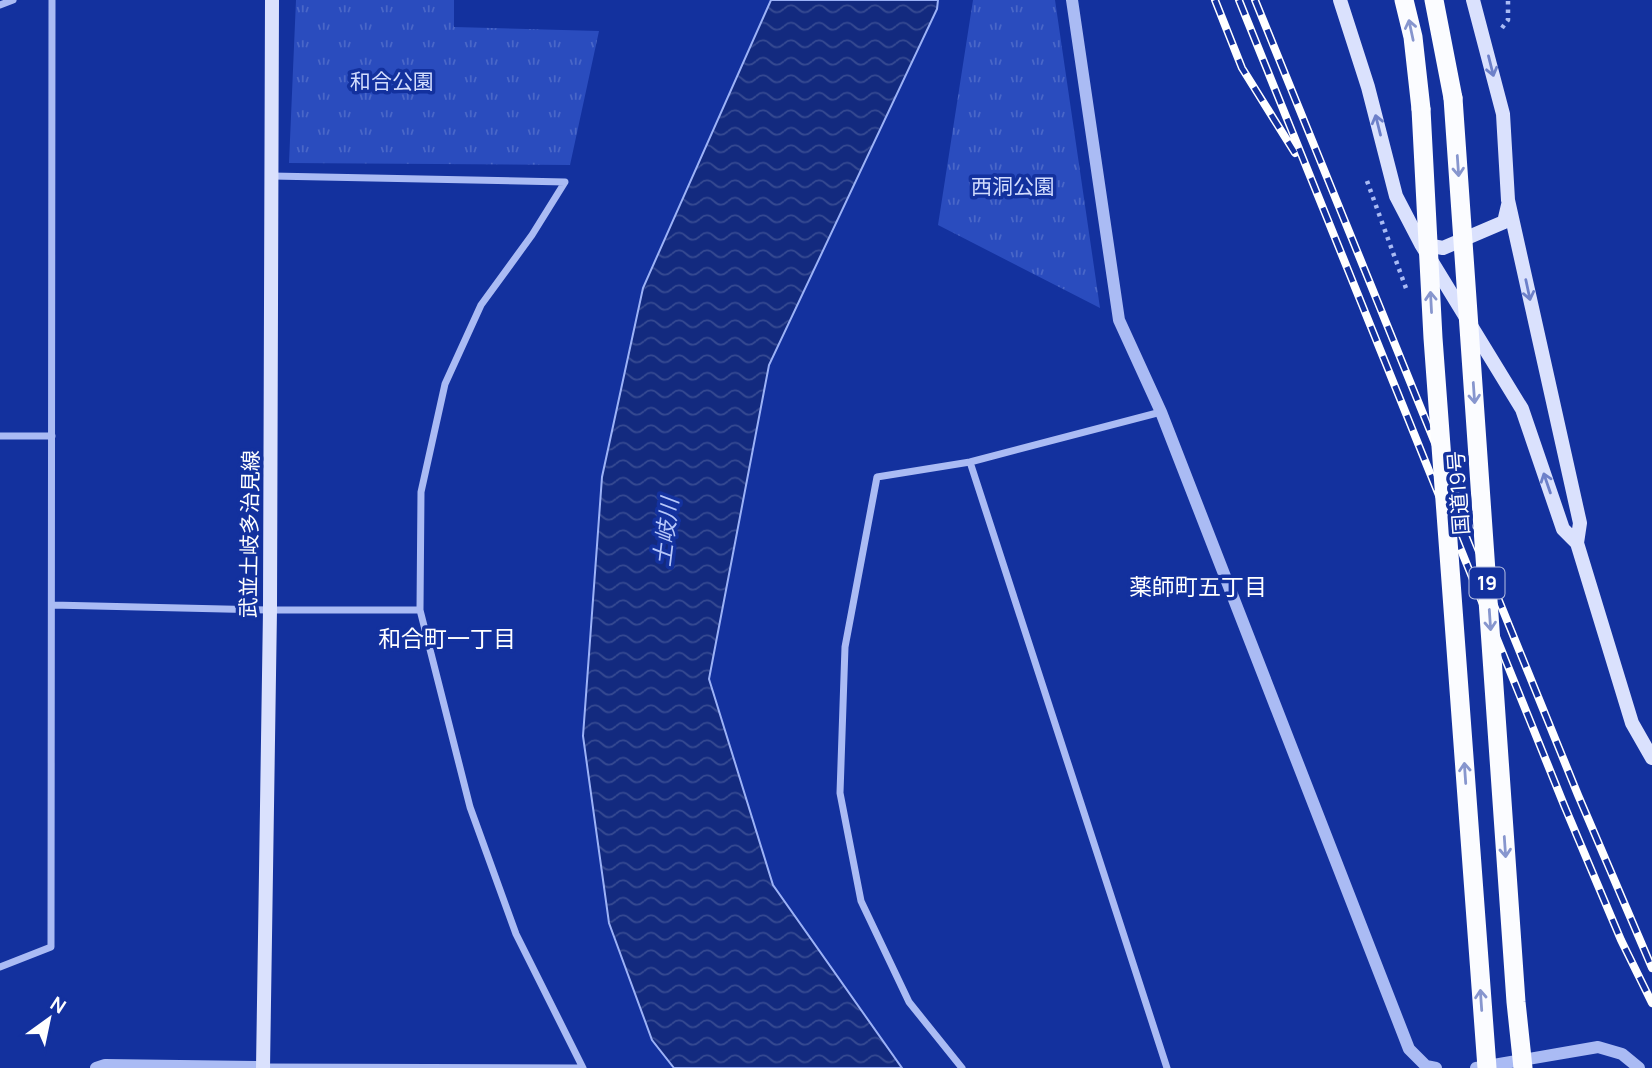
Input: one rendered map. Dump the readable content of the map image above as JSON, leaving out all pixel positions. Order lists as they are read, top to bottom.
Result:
{
  "streets": {
    "highway": ["国道19号", "19"],
    "main road": ["武並土岐多治見線"]
  },
  "districts": ["薬師町五丁目", "和合町一丁目"],
  "water": ["土岐川"],
  "parks": ["和合公園", "西洞公園"],
  "north": "top right"
}
